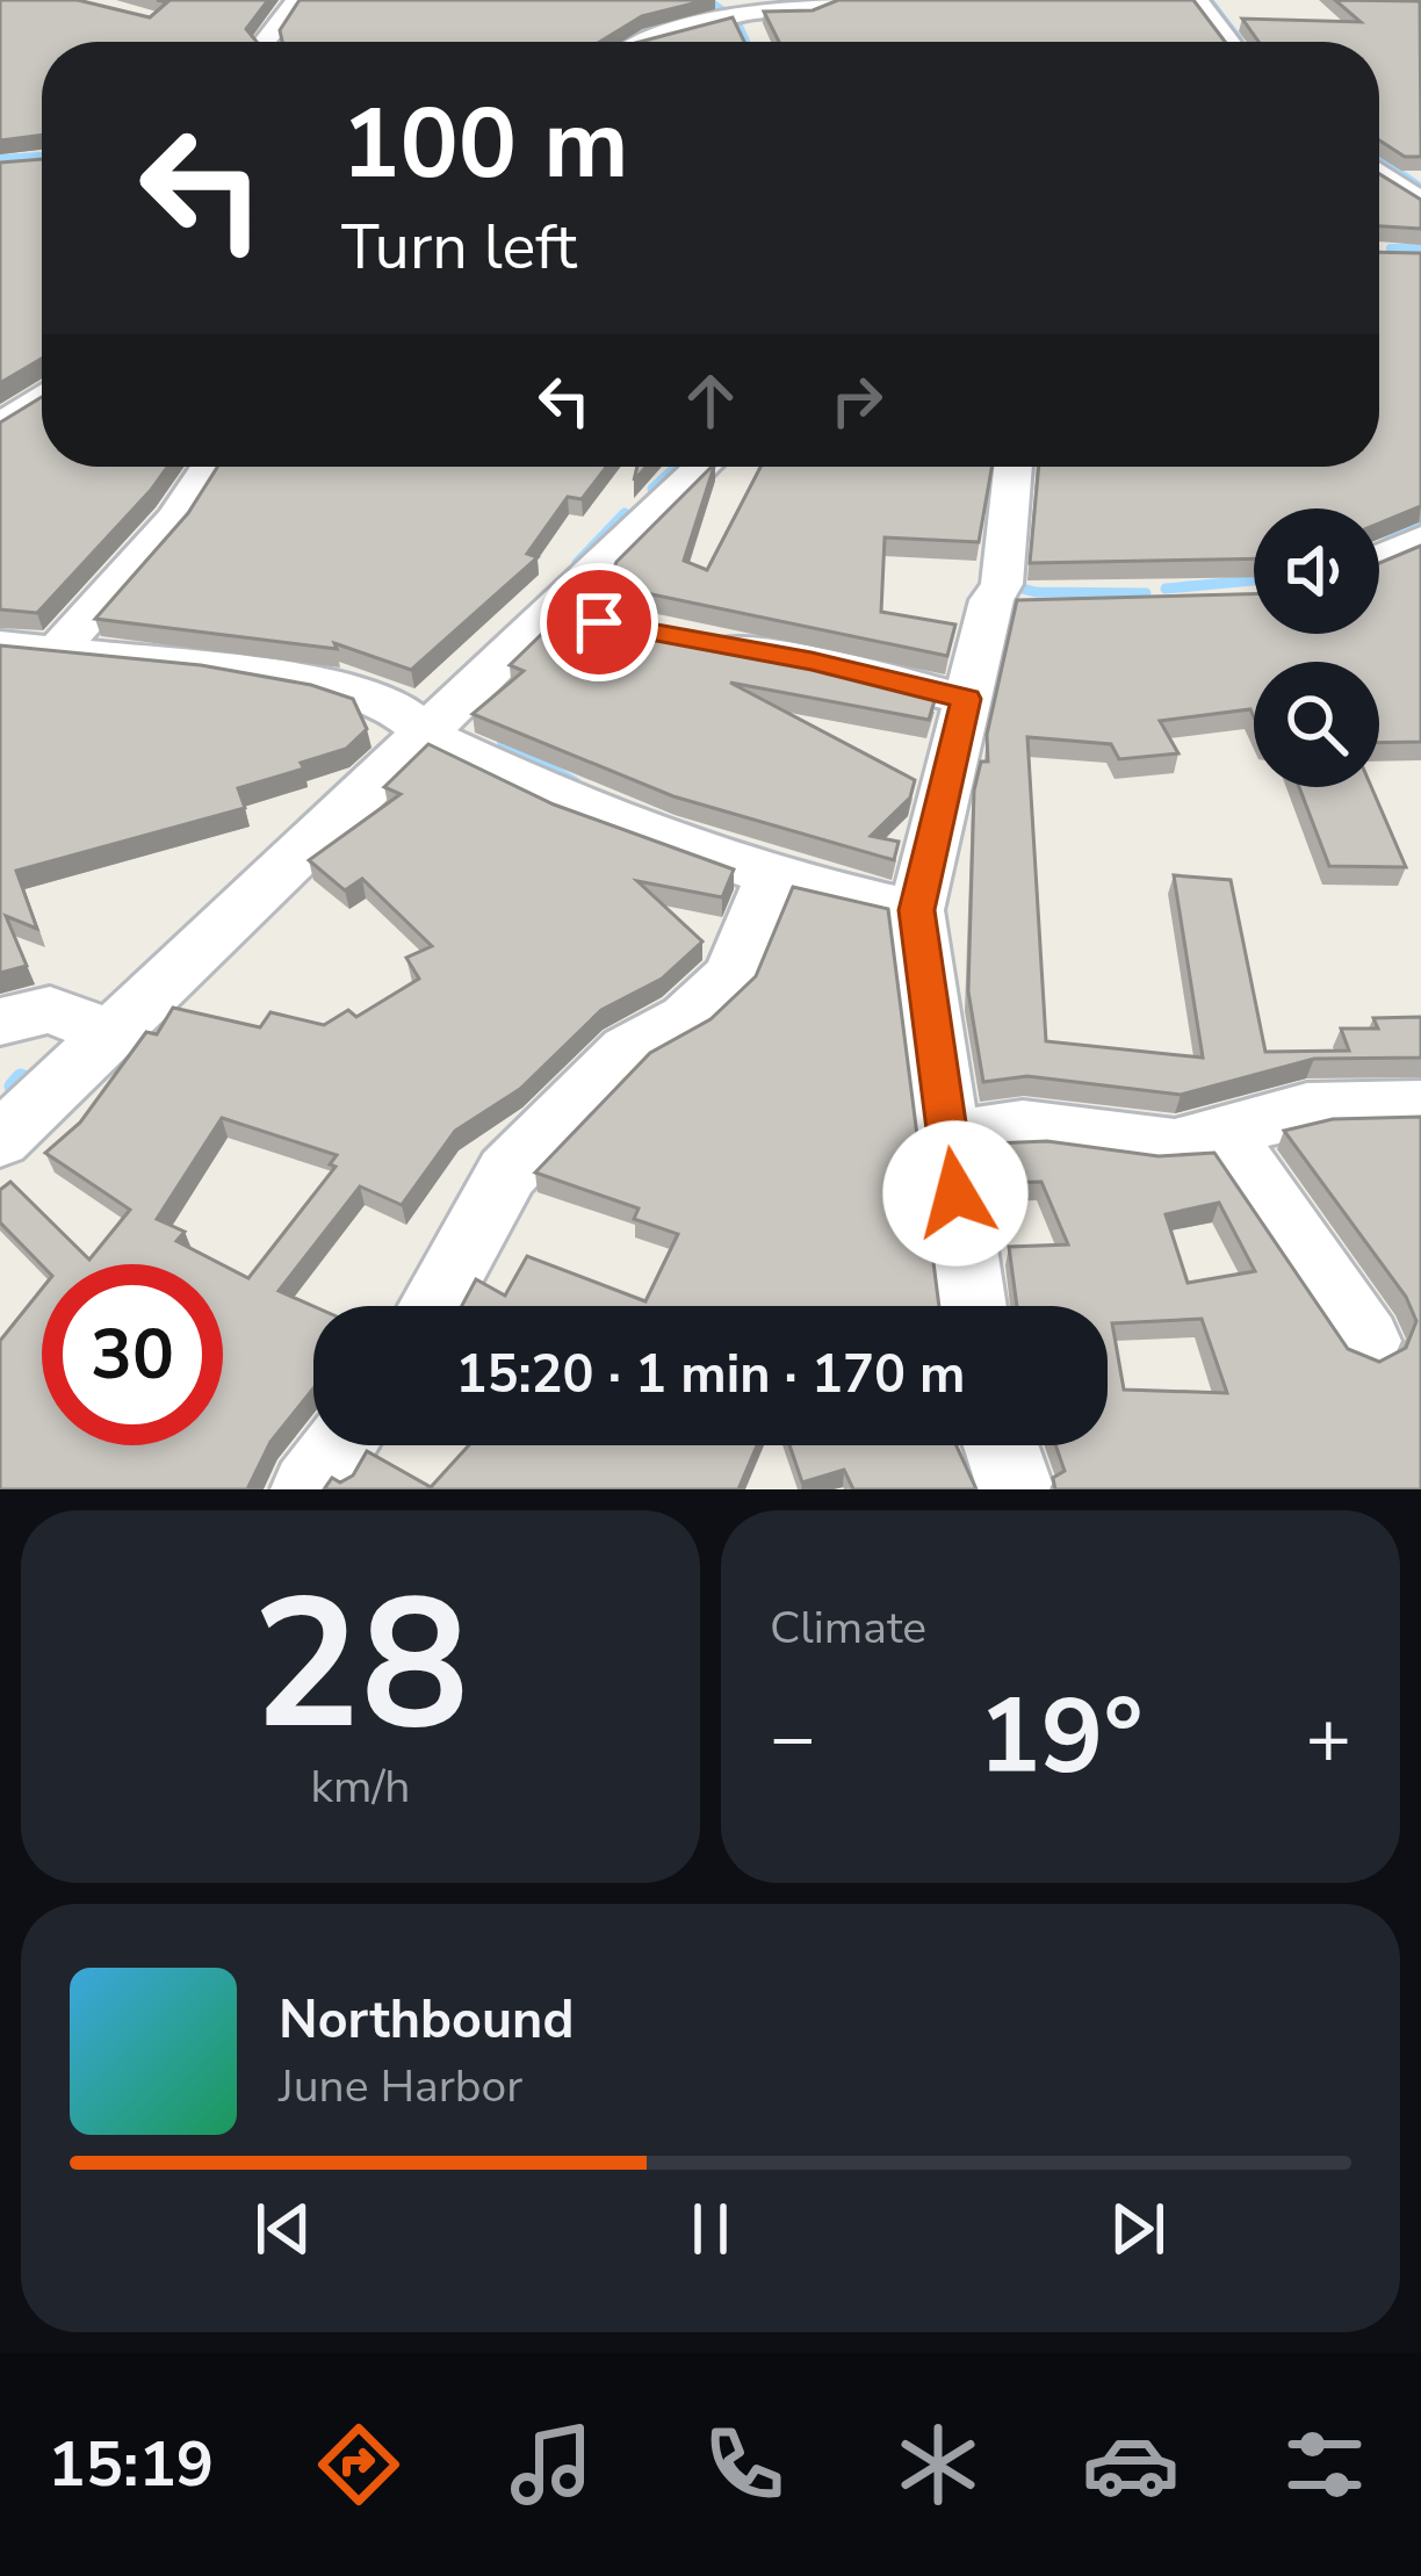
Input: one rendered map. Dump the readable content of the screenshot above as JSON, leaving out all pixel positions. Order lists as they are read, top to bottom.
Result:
{
  "page": {
    "turn": ["100 m", "Turn left"],
    "limit": "30",
    "trip": "15:20 · 1 min · 170 m",
    "tile": [
      ["28", "km/h"],
      "Climate"
    ],
    "heat": ["−", "19°", "+"],
    "song": ["Northbound", "June Harbor"],
    "tabs": "15:19"
  }
}
